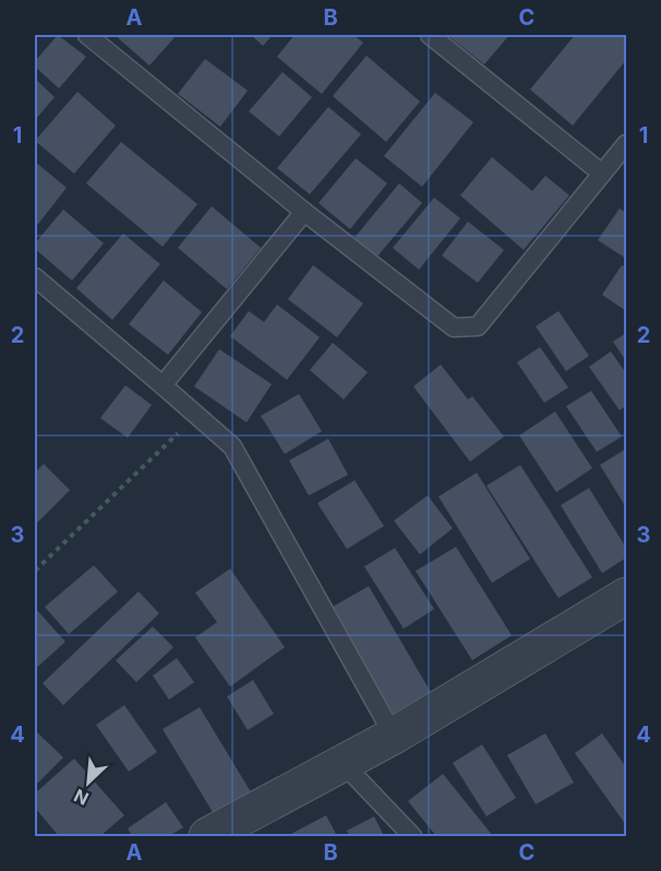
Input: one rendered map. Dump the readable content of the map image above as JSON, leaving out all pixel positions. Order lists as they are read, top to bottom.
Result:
{
  "north": "bottom left",
  "grid": {
    "columns": ["A", "B", "C"],
    "rows": [
      "1",
      "2",
      "3",
      "4"
    ]
  }
}
